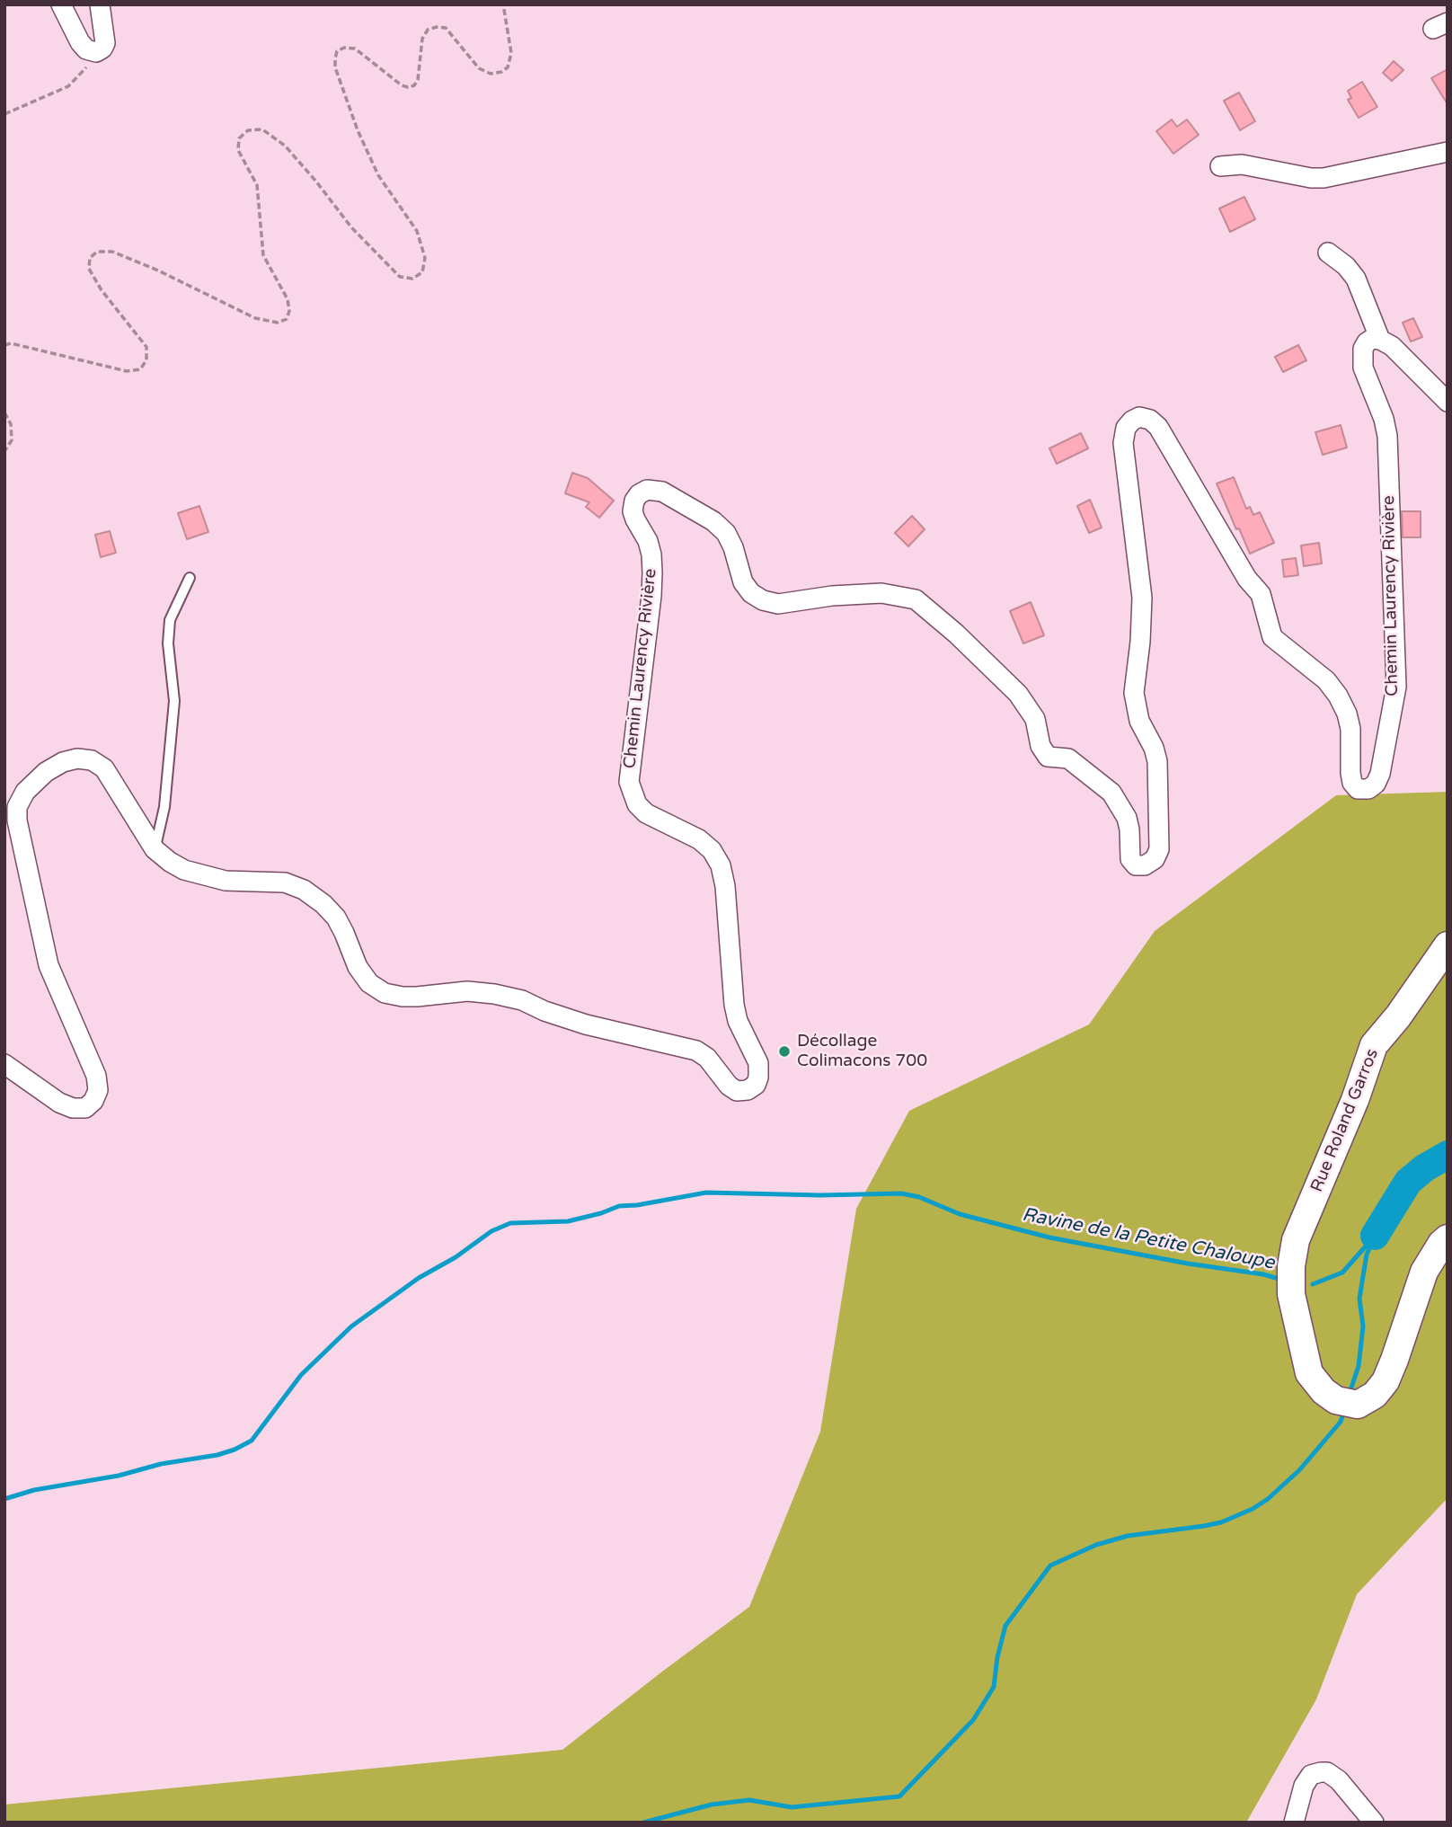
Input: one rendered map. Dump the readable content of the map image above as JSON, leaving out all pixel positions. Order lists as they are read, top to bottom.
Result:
{
  "streets": {
    "main road": ["Rue Roland Garros"],
    "street": ["Chemin Laurency Rivière"]
  },
  "water": ["Ravine de la Petite Chaloupe"],
  "places": ["Décollage Colimacons 700"]
}
